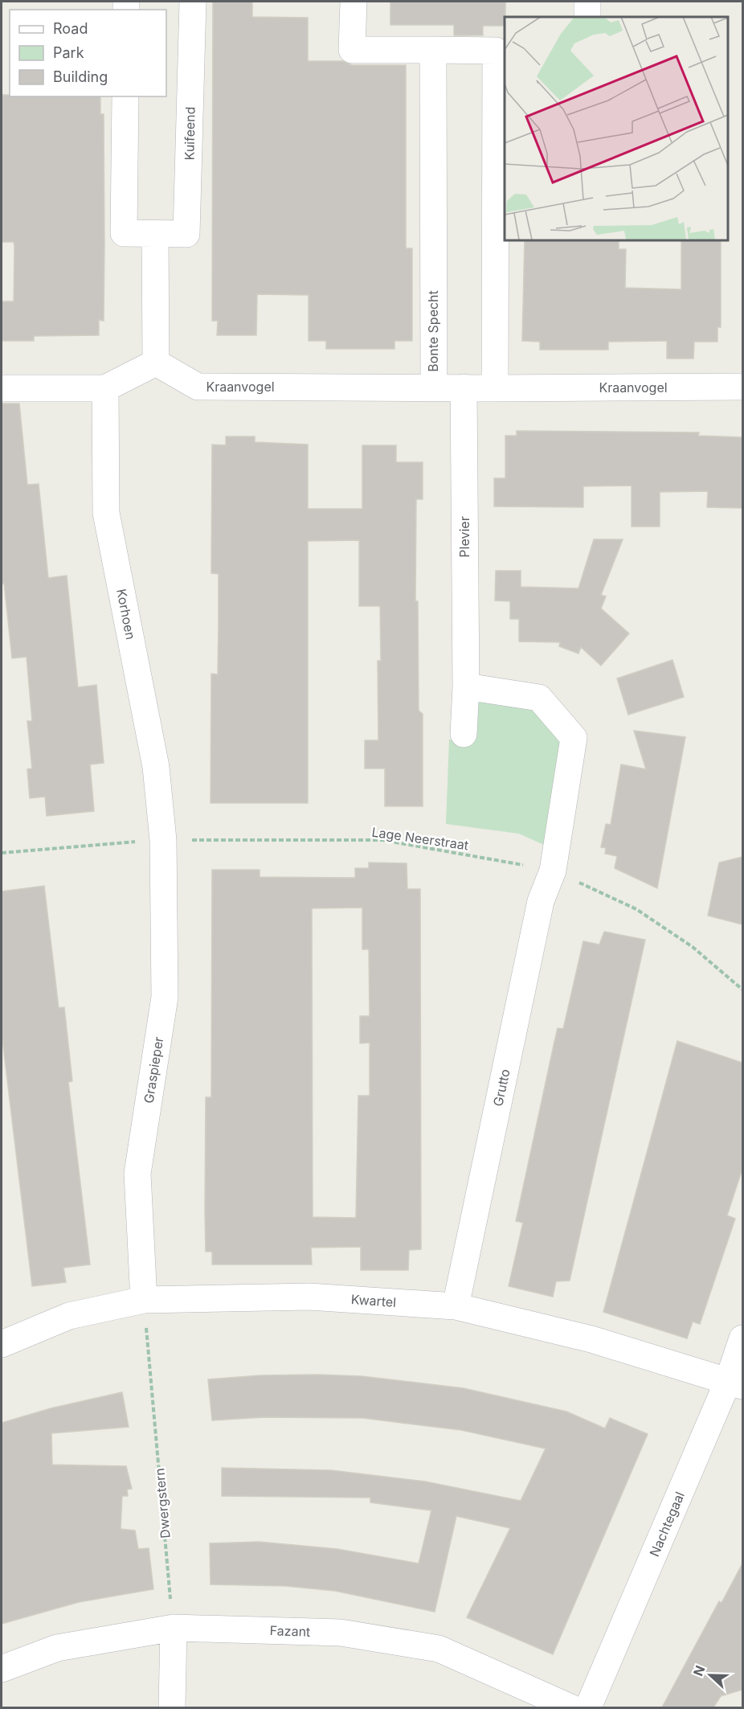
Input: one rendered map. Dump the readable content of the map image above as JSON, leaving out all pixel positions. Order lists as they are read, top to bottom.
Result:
{
  "streets": {
    "street": [
      "Kuifeend",
      "Bonte Specht",
      "Kraanvogel",
      "Plevier",
      "Korhoen",
      "Graspieper",
      "Grutto",
      "Kwartel",
      "Nachtegaal",
      "Fazant"
    ],
    "path": ["Lage Neerstraat", "Dwergstern"]
  },
  "crossings": [
    ["Bonte Specht", "Kraanvogel"],
    ["Bonte Specht", "Plevier"],
    ["Korhoen", "Lage Neerstraat"],
    ["Korhoen", "Graspieper"],
    ["Lage Neerstraat", "Graspieper"],
    ["Lage Neerstraat", "Grutto"],
    ["Graspieper", "Kwartel"],
    ["Graspieper", "Dwergstern"],
    ["Grutto", "Kwartel"],
    ["Kwartel", "Dwergstern"],
    ["Kwartel", "Nachtegaal"],
    ["Dwergstern", "Fazant"]
  ],
  "legend": ["Road", "Park", "Building"],
  "north": "left"
}
